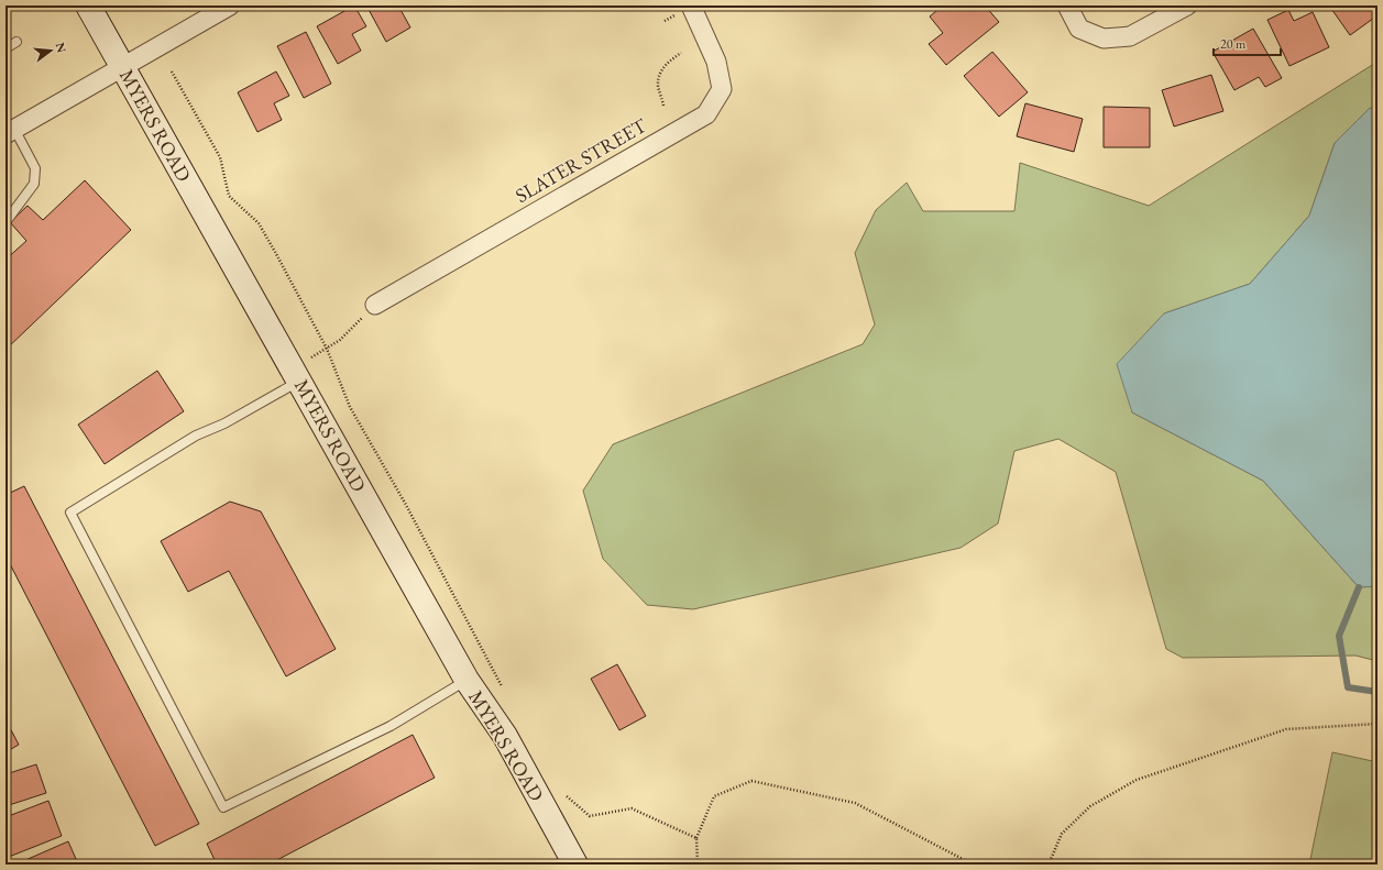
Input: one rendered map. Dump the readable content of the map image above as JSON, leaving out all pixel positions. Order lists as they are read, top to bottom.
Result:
{
  "streets": {
    "main road": ["MYERS ROAD"],
    "street": ["SLATER STREET"]
  },
  "scale_bar": "20 m",
  "north": "right"
}
